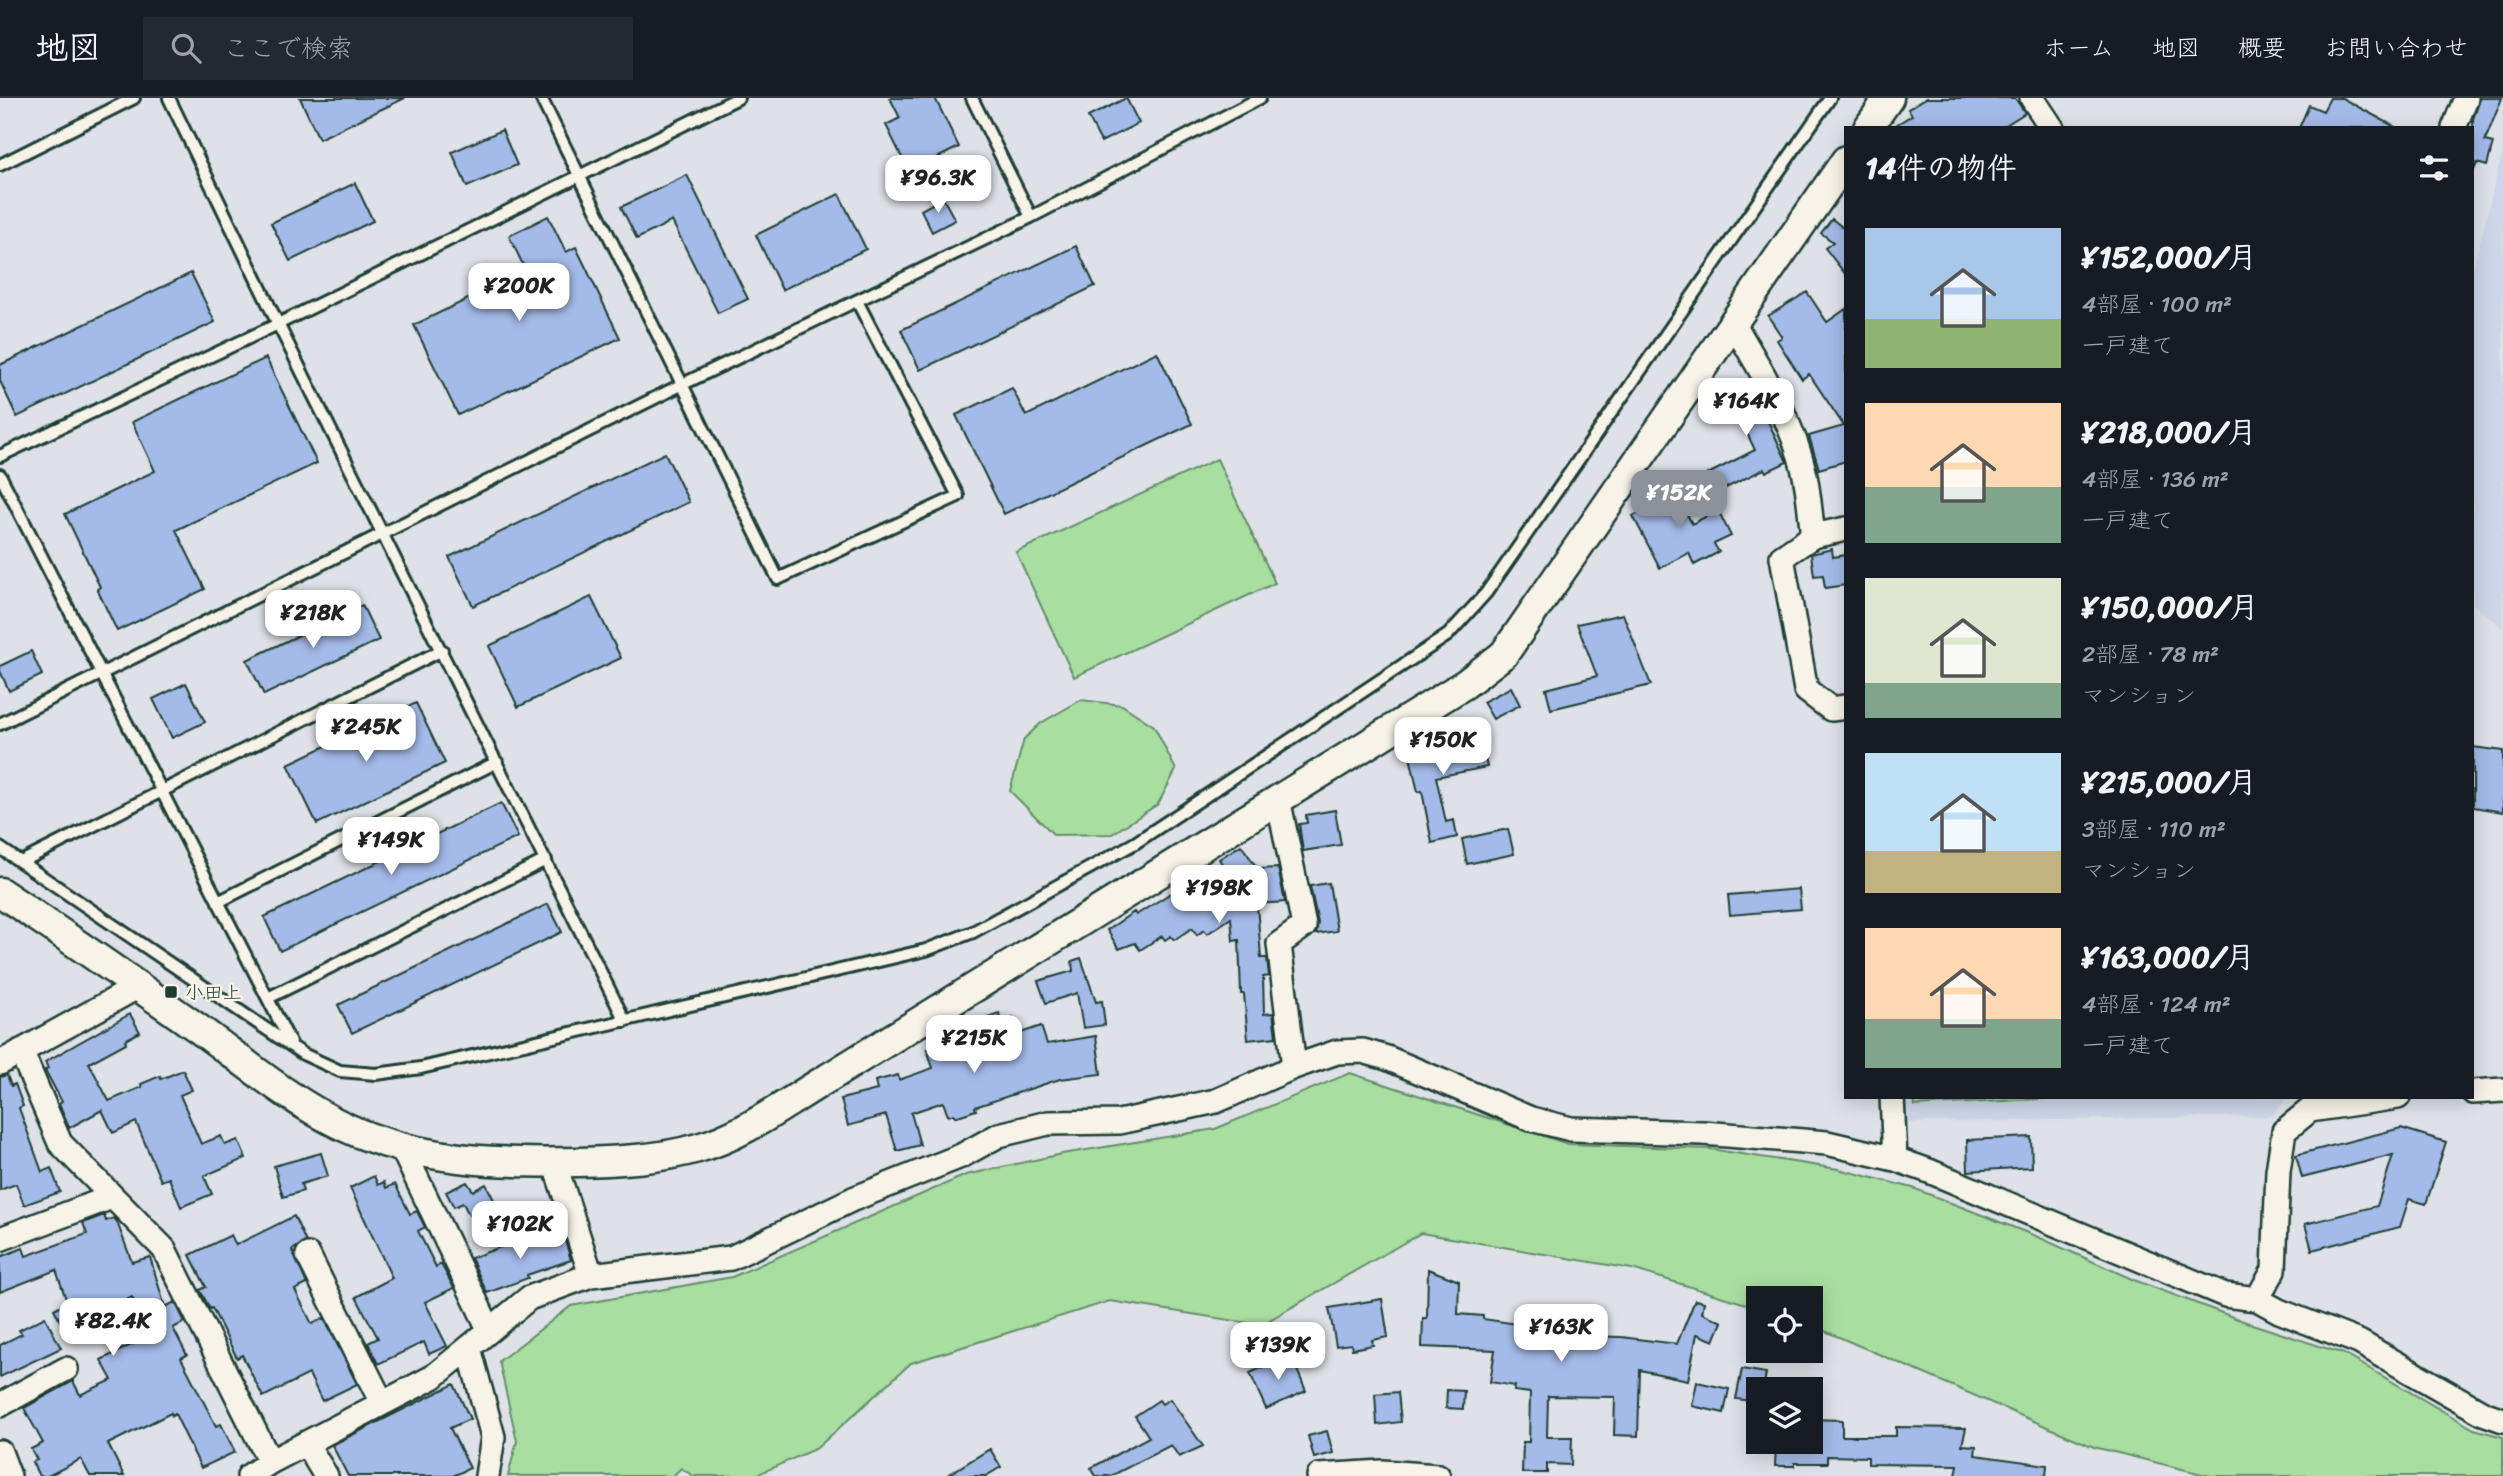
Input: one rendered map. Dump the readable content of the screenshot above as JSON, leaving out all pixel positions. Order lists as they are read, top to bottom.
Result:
{
  "places": {
    "transit": ["小田上"]
  },
  "page": {
    "header": "地図",
    "search": "ここで検索",
    "nav": [
      "ホーム",
      "地図",
      "概要",
      "お問い合わせ"
    ],
    "heading": "14件の物件",
    "price": [
      "¥96.3K",
      "¥200K",
      "¥164K",
      "¥152K",
      "¥218K",
      "¥245K",
      "¥150K",
      "¥149K",
      "¥198K",
      "¥215K",
      "¥102K",
      "¥82.4K",
      "¥163K",
      "¥139K"
    ],
    "list": [
      {
        "name": "¥152,000/月",
        "note": "4部屋 · 100 m² · 一戸建て"
      },
      {
        "name": "¥218,000/月",
        "note": "4部屋 · 136 m² · 一戸建て"
      },
      {
        "name": "¥150,000/月",
        "note": "2部屋 · 78 m² · マンション"
      },
      {
        "name": "¥215,000/月",
        "note": "3部屋 · 110 m² · マンション"
      },
      {
        "name": "¥163,000/月",
        "note": "4部屋 · 124 m² · 一戸建て"
      }
    ]
  }
}
